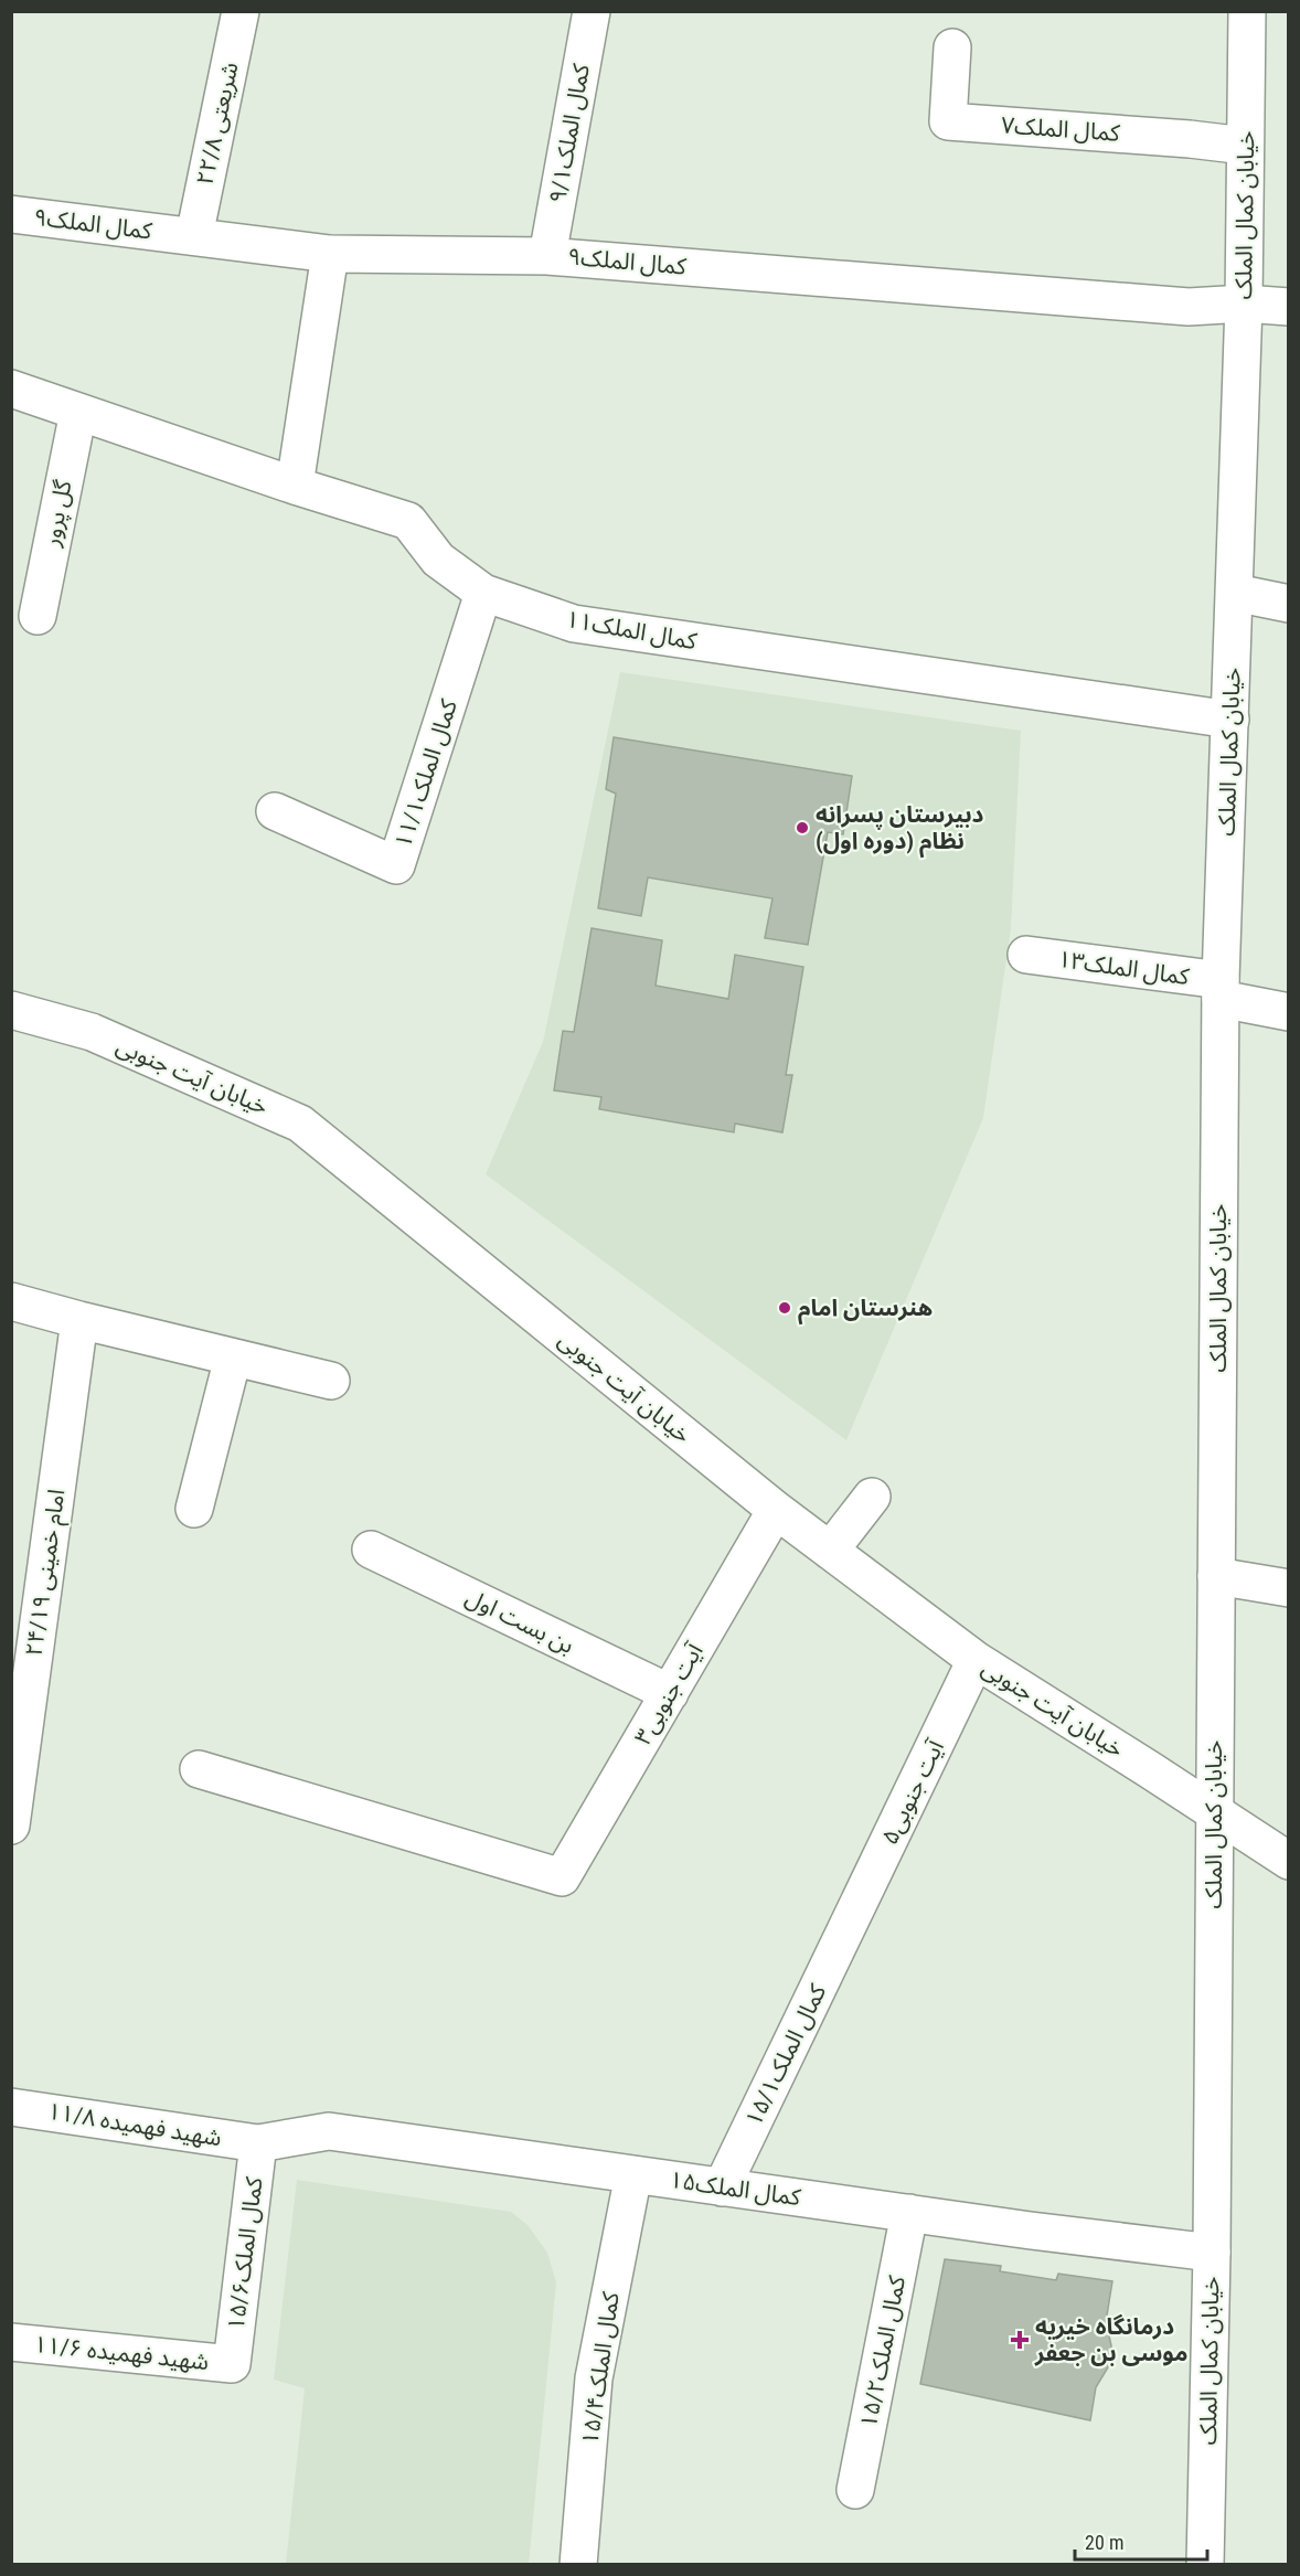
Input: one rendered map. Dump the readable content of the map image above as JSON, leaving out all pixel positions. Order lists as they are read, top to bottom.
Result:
{
  "streets": {
    "street": [
      "شریعتی ۲۲/۸",
      "کمال الملک۷",
      "کمال الملک۹/۱",
      "خیابان کمال الملک",
      "کمال الملک۹",
      "گل پرور",
      "کمال الملک۱۱",
      "کمال الملک۱۱/۱",
      "کمال الملک۱۳",
      "خیابان آیت جنوبی",
      "امام خمینی ۲۴/۱۹",
      "بن بست اول",
      "آیت جنوبی۳",
      "آیت جنوبی۵",
      "کمال الملک۱۵/۱",
      "شهید فهمیده ۱۱/۸",
      "کمال الملک۱۵",
      "کمال الملک۱۵/۶",
      "کمال الملک۱۵/۲",
      "شهید فهمیده ۱۱/۶",
      "کمال الملک۱۵/۴"
    ]
  },
  "crossings": [
    ["شریعتی ۲۲/۸", "کمال الملک۹"],
    ["کمال الملک۷", "خیابان کمال الملک"],
    ["کمال الملک۹/۱", "کمال الملک۹"],
    ["خیابان کمال الملک", "کمال الملک۹"],
    ["خیابان کمال الملک", "کمال الملک۱۱"],
    ["خیابان کمال الملک", "کمال الملک۱۳"],
    ["خیابان کمال الملک", "خیابان آیت جنوبی"],
    ["خیابان کمال الملک", "کمال الملک۱۵"],
    ["گل پرور", "کمال الملک۱۱"],
    ["کمال الملک۱۱", "کمال الملک۱۱/۱"],
    ["خیابان آیت جنوبی", "آیت جنوبی۳"],
    ["خیابان آیت جنوبی", "آیت جنوبی۵"],
    ["بن بست اول", "آیت جنوبی۳"],
    ["آیت جنوبی۵", "کمال الملک۱۵/۱"],
    ["کمال الملک۱۵/۱", "کمال الملک۱۵"],
    ["شهید فهمیده ۱۱/۸", "کمال الملک۱۵"],
    ["شهید فهمیده ۱۱/۸", "کمال الملک۱۵/۶"],
    ["کمال الملک۱۵", "کمال الملک۱۵/۶"],
    ["کمال الملک۱۵", "کمال الملک۱۵/۲"],
    ["کمال الملک۱۵", "کمال الملک۱۵/۴"],
    ["کمال الملک۱۵/۶", "شهید فهمیده ۱۱/۶"]
  ],
  "places": {
    "other": ["دبیرستان پسرانه نظام (دوره اول)", "هنرستان امام"],
    "health": ["درمانگاه خیریه موسی بن جعفر"]
  },
  "scale_bar": "20 m"
}
